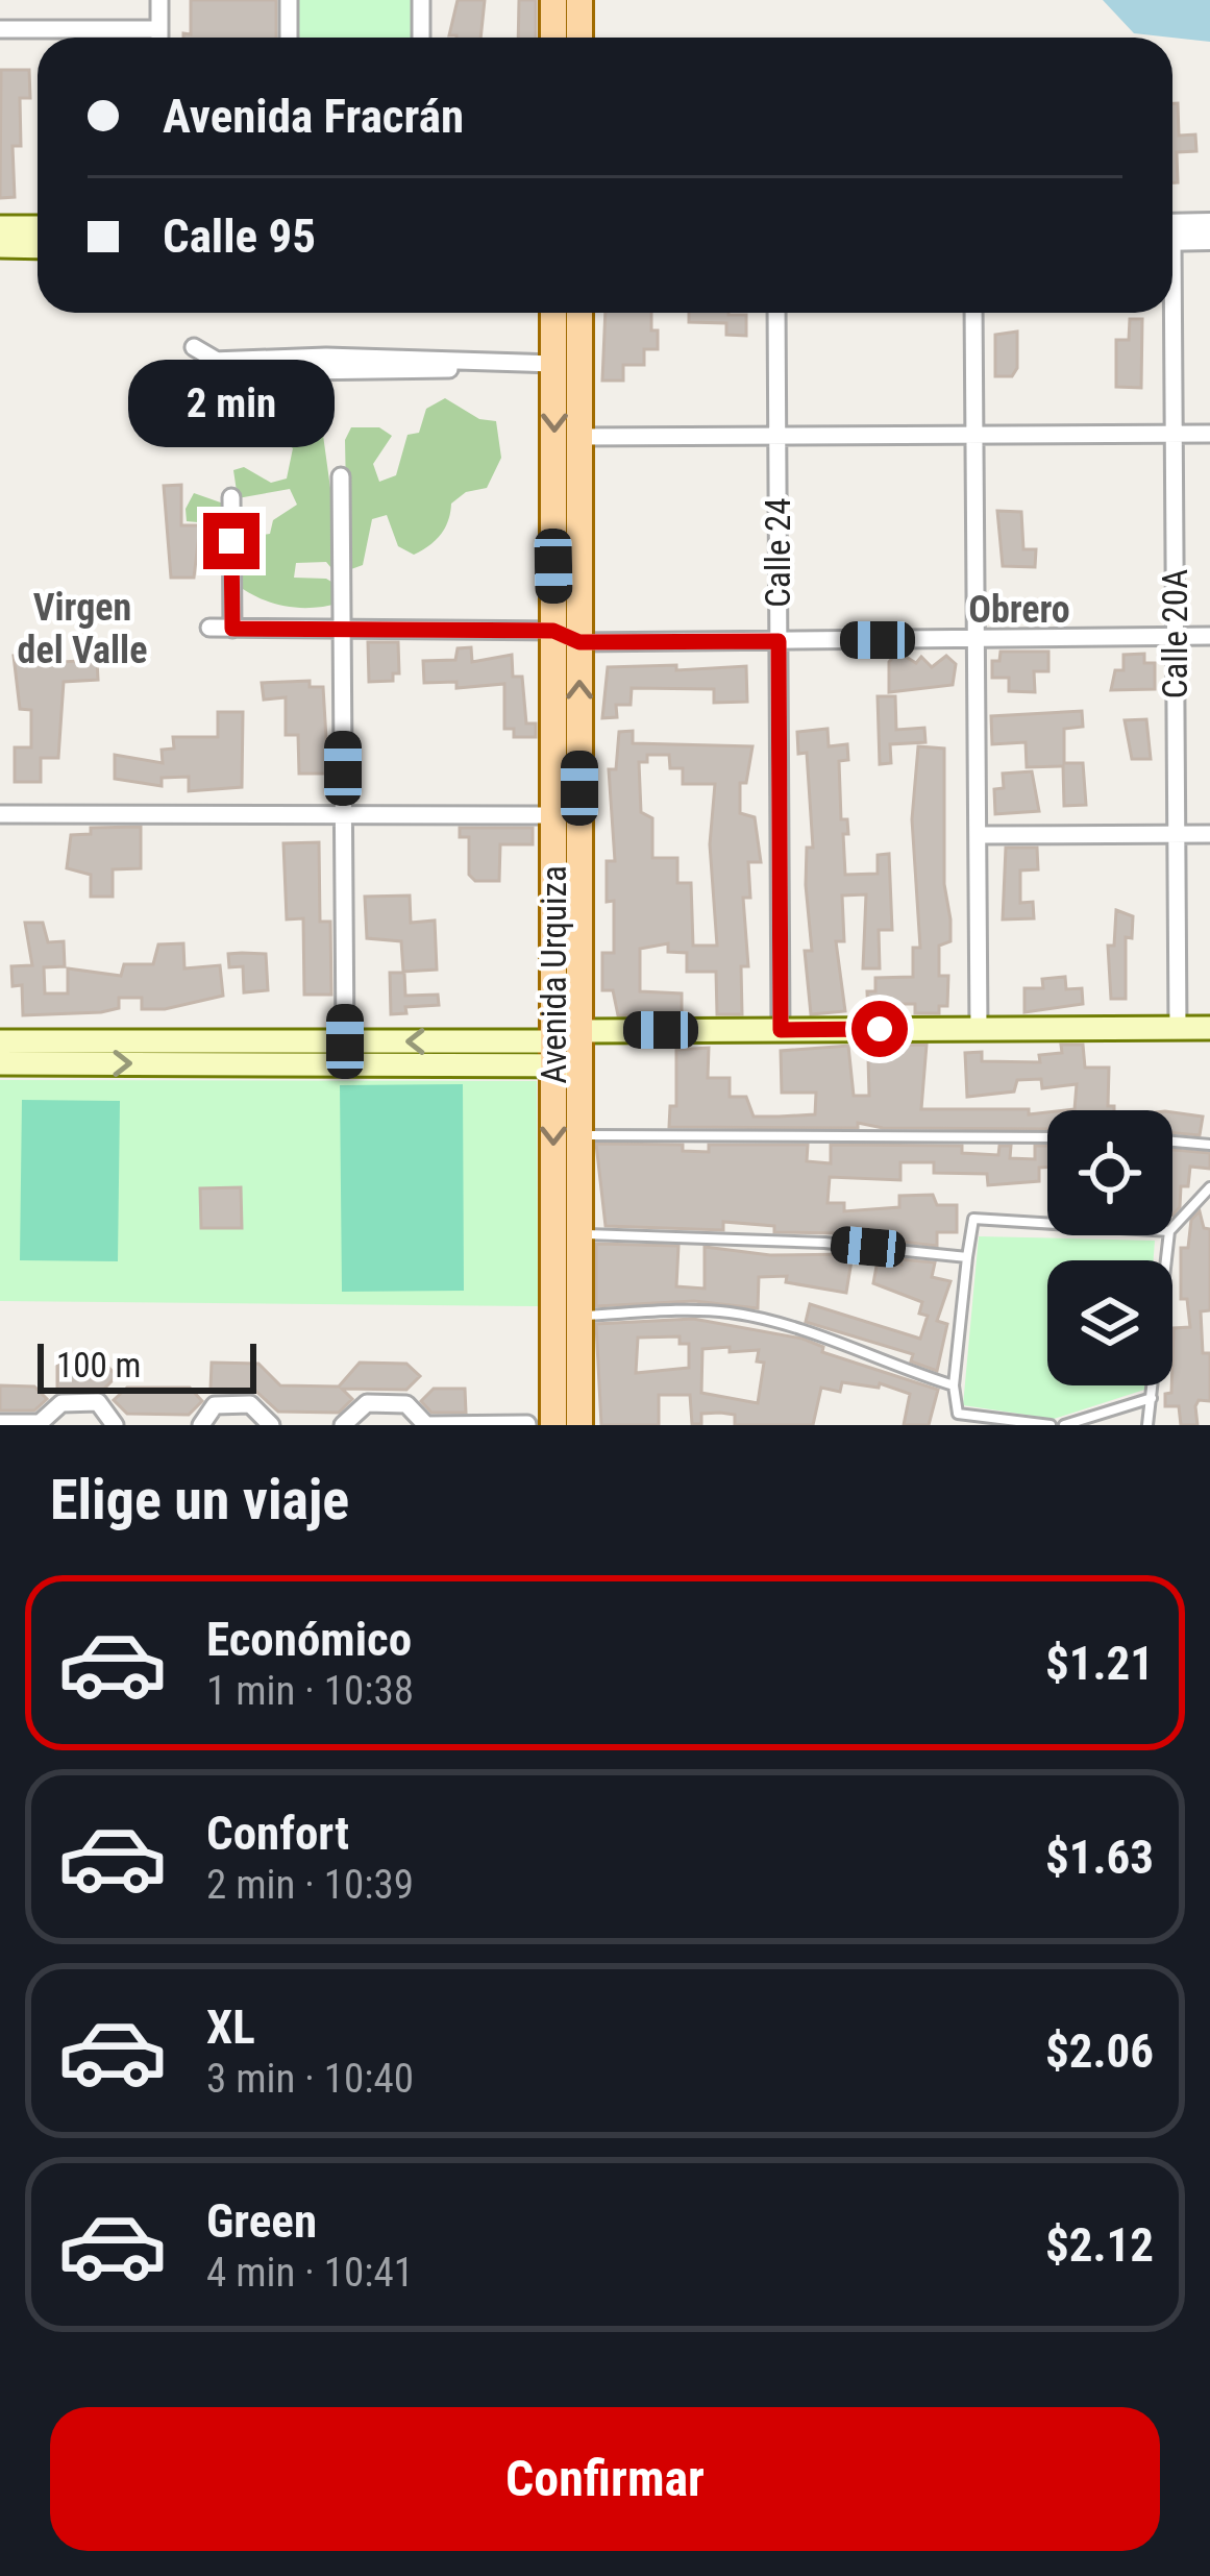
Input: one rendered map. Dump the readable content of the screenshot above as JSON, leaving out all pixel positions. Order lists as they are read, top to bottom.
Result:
{
  "streets": {
    "main road": ["Avenida Urquiza"],
    "street": ["Calle 24", "Calle 20A"]
  },
  "districts": ["Virgen del Valle", "Obrero"],
  "scale_bar": "100 m",
  "page": {
    "banner": ["Avenida Fracrán", "Calle 95"],
    "bubble": "2 min",
    "scale": "100 m",
    "heading": "Elige un viaje",
    "list": [
      {
        "name": "Económico",
        "note": "1 min · 10:38",
        "value": "$1.21"
      },
      {
        "name": "Confort",
        "note": "2 min · 10:39",
        "value": "$1.63"
      },
      {
        "name": "XL",
        "note": "3 min · 10:40",
        "value": "$2.06"
      },
      {
        "name": "Green",
        "note": "4 min · 10:41",
        "value": "$2.12"
      }
    ],
    "buttons": "Confirmar"
  }
}
